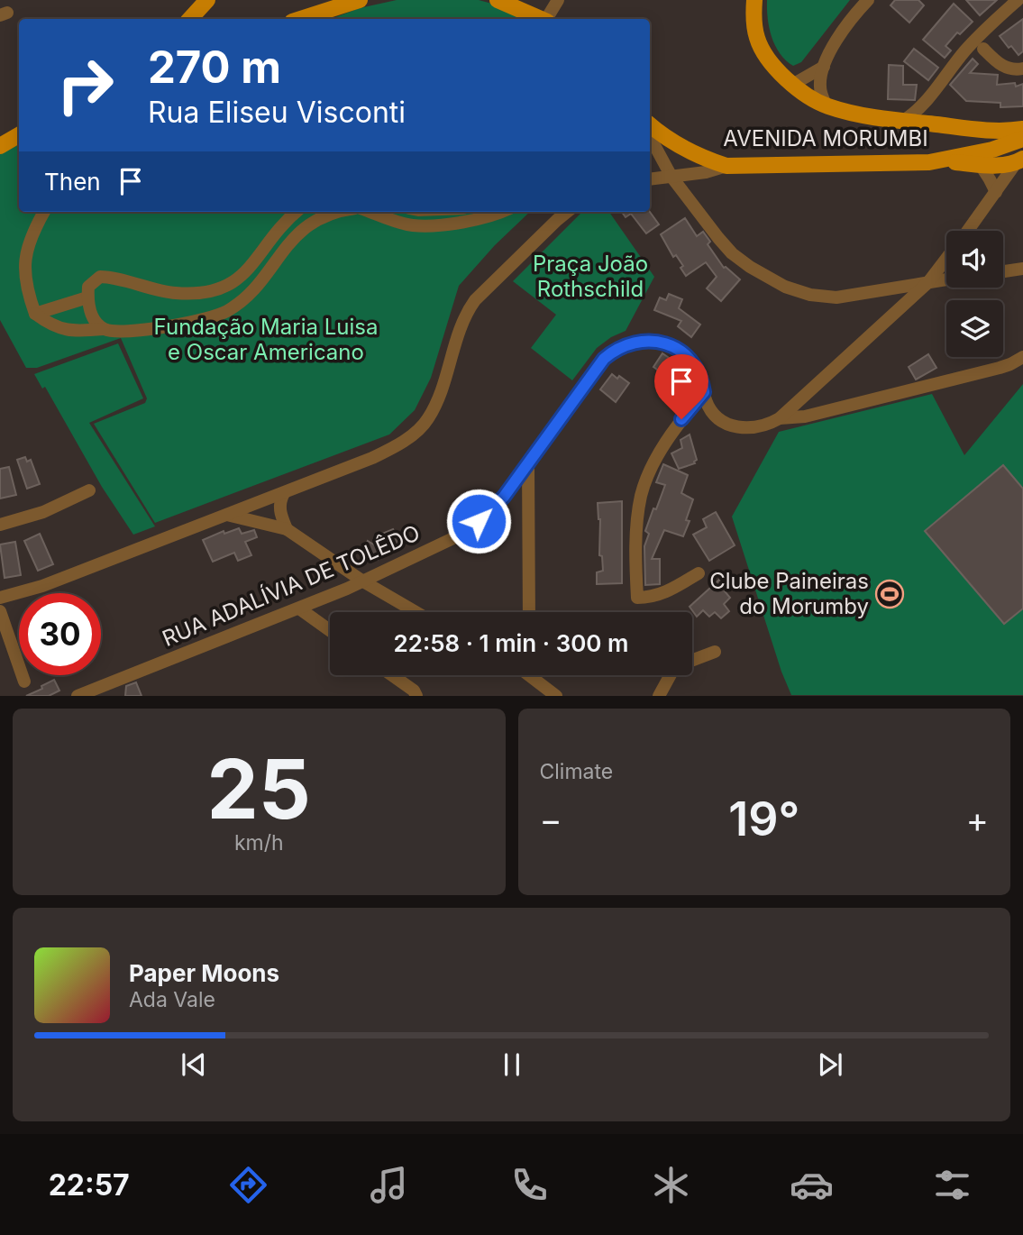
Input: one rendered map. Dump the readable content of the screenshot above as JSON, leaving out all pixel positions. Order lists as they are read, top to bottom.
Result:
{
  "streets": {
    "main road": ["AVENIDA MORUMBI"],
    "street": ["RUA ADALÍVIA DE TOLÊDO"]
  },
  "crossings": [
    ["AVENIDA MORUMBI", "RUA ADALÍVIA DE TOLÊDO"]
  ],
  "parks": ["Praça João Rothschild", "Fundação Maria Luisa e Oscar Americano"],
  "places": {
    "sports": ["Clube Paineiras do Morumby"]
  },
  "page": {
    "turn": ["270 m", "Rua Eliseu Visconti"],
    "then": "Then",
    "limit": "30",
    "trip": "22:58 · 1 min · 300 m",
    "tile": [
      ["25", "km/h"],
      "Climate"
    ],
    "heat": ["−", "19°", "+"],
    "song": ["Paper Moons", "Ada Vale"],
    "tabs": "22:57"
  }
}
